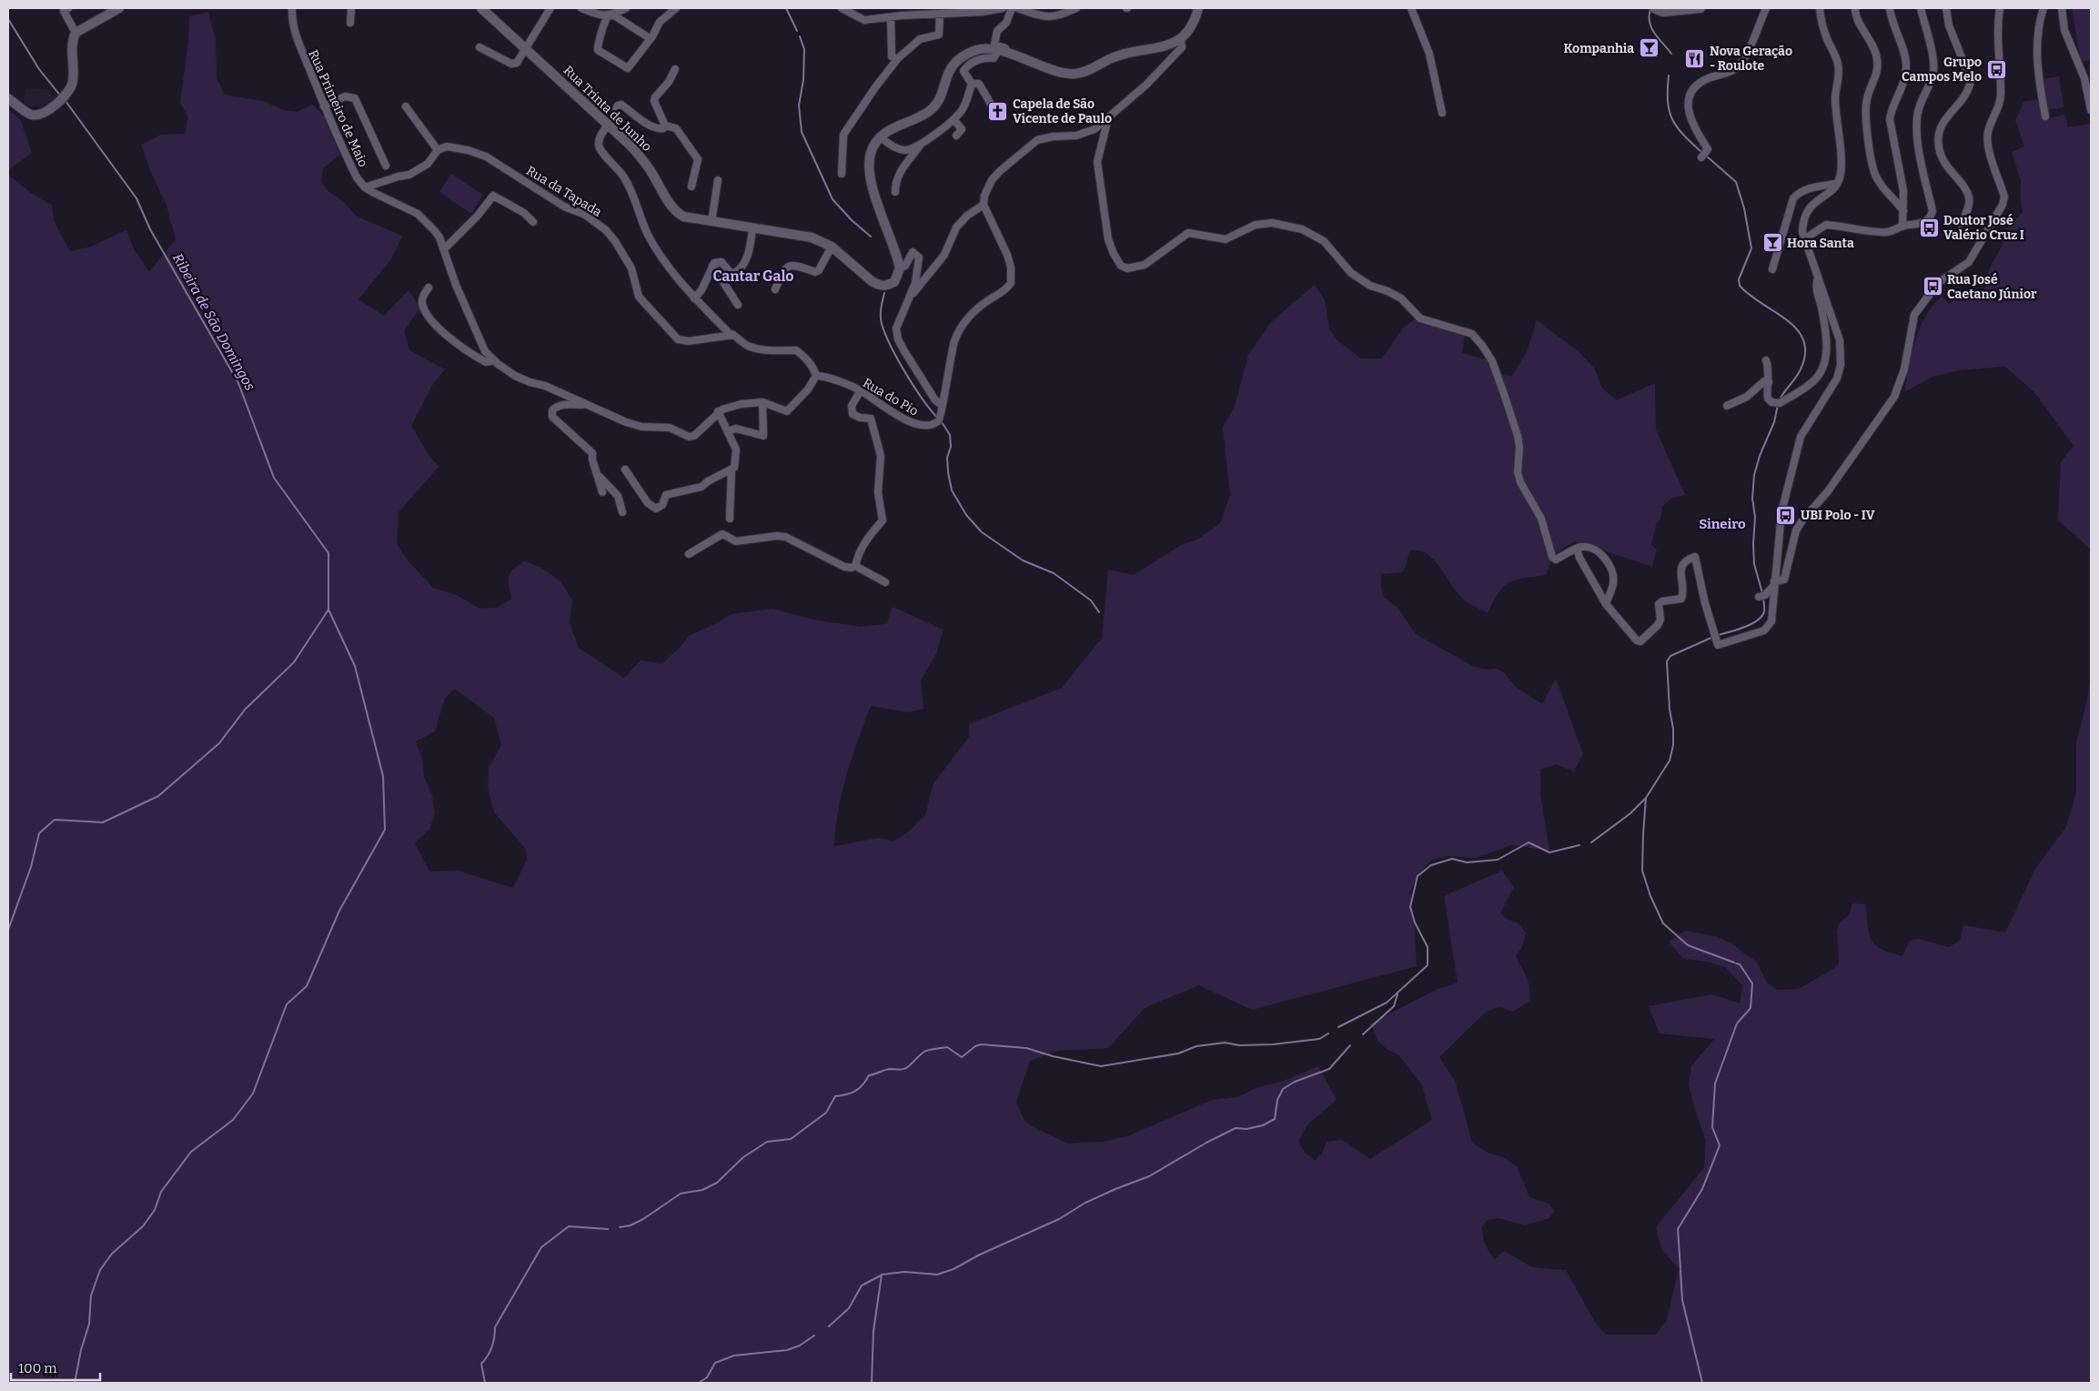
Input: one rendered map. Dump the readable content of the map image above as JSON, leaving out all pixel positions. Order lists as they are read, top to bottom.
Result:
{
  "streets": {
    "street": [
      "Rua Primeiro de Maio",
      "Rua Trinta de Junho",
      "Rua da Tapada",
      "Rua do Pio"
    ]
  },
  "districts": ["Cantar Galo", "Sineiro"],
  "water": ["Ribeira de São Domingos"],
  "places": {
    "bar": ["Kompanhia", "Hora Santa"],
    "restaurant": ["Nova Geração - Roulote"],
    "bus stop": [
      "Grupo Campos Melo",
      "Doutor José Valério Cruz I",
      "Rua José Caetano Júnior",
      "UBI Polo - IV"
    ],
    "church": ["Capela de São Vicente de Paulo"]
  },
  "scale_bar": "100 m"
}
